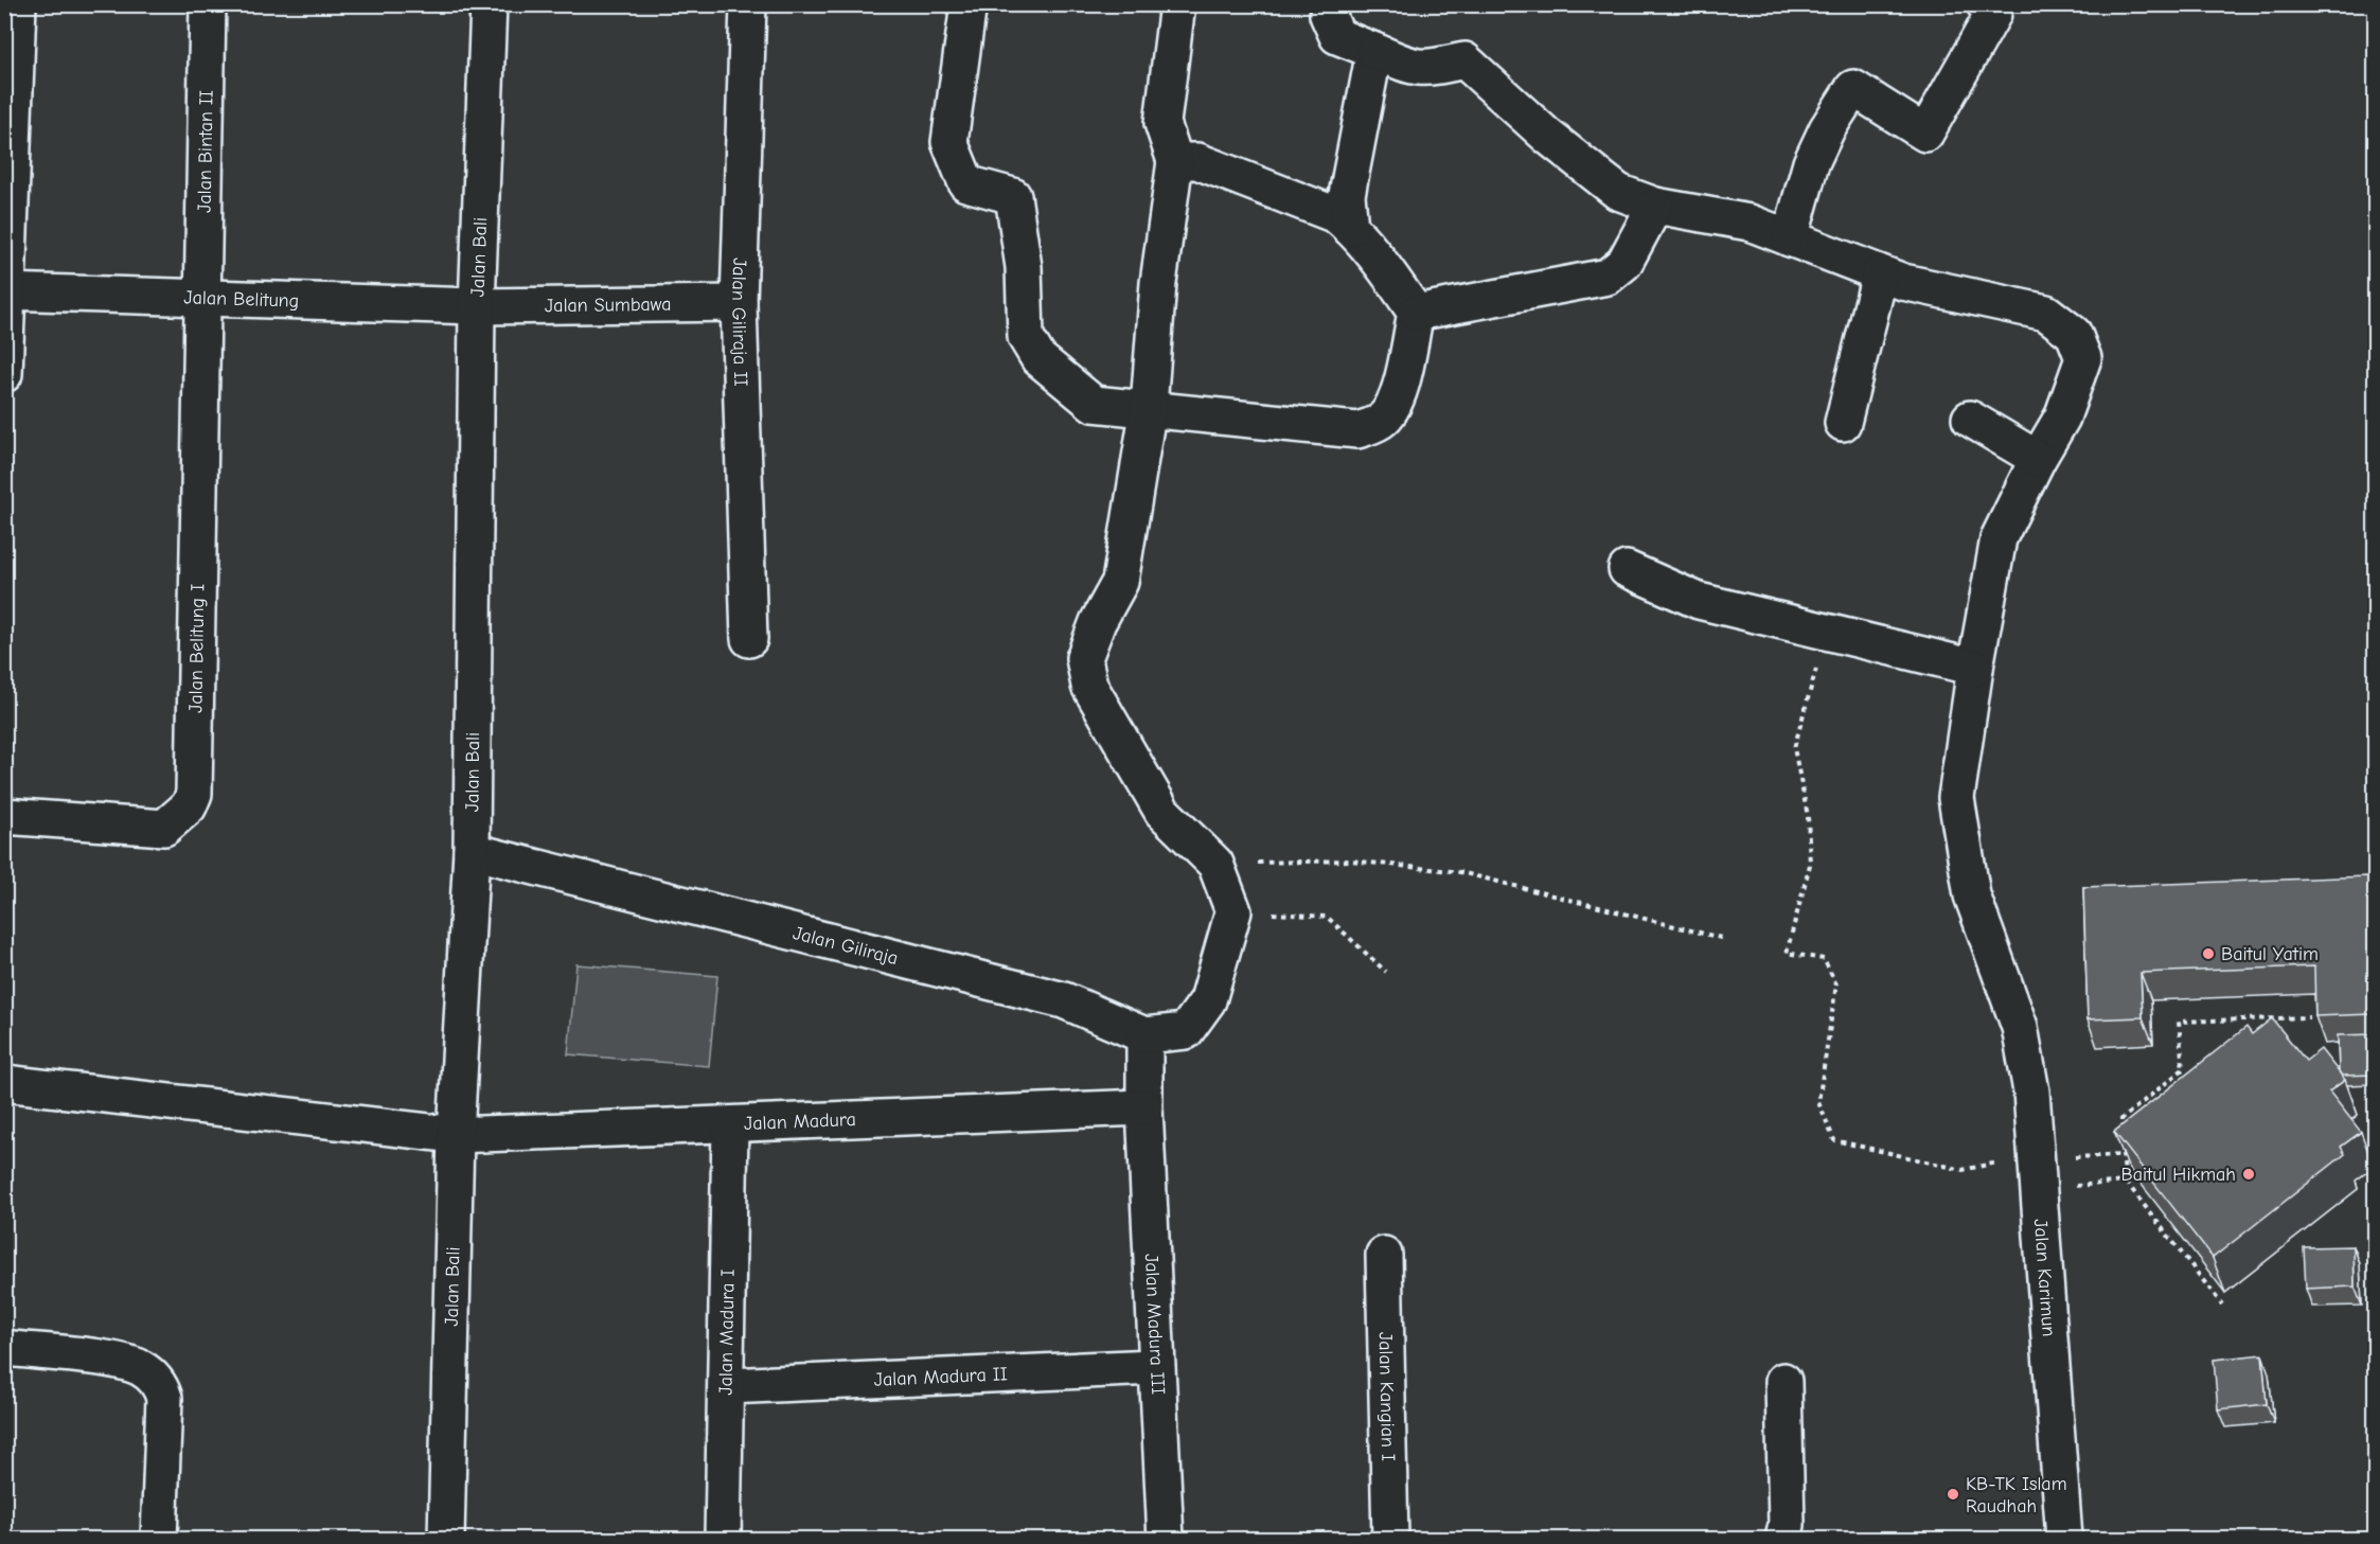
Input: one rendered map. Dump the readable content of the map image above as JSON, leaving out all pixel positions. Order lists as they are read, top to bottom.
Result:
{
  "streets": {
    "street": [
      "Jalan Bintan II",
      "Jalan Bali",
      "Jalan Belitung",
      "Jalan Sumbawa",
      "Jalan Giliraja II",
      "Jalan Belitung I",
      "Jalan Giliraja",
      "Jalan Madura",
      "Jalan Karimun",
      "Jalan Madura III",
      "Jalan Madura I",
      "Jalan Madura II",
      "Jalan Kangian I"
    ]
  },
  "crossings": [
    ["Jalan Bintan II", "Jalan Belitung"],
    ["Jalan Bintan II", "Jalan Belitung I"],
    ["Jalan Bali", "Jalan Belitung"],
    ["Jalan Bali", "Jalan Sumbawa"],
    ["Jalan Bali", "Jalan Giliraja"],
    ["Jalan Bali", "Jalan Madura"],
    ["Jalan Belitung", "Jalan Sumbawa"],
    ["Jalan Belitung", "Jalan Belitung I"],
    ["Jalan Sumbawa", "Jalan Giliraja II"],
    ["Jalan Madura", "Jalan Madura III"],
    ["Jalan Madura", "Jalan Madura I"],
    ["Jalan Madura III", "Jalan Madura II"],
    ["Jalan Madura I", "Jalan Madura II"]
  ],
  "places": ["Baitul Yatim", "Baitul Hikmah", "KB-TK Islam Raudhah"]
}
